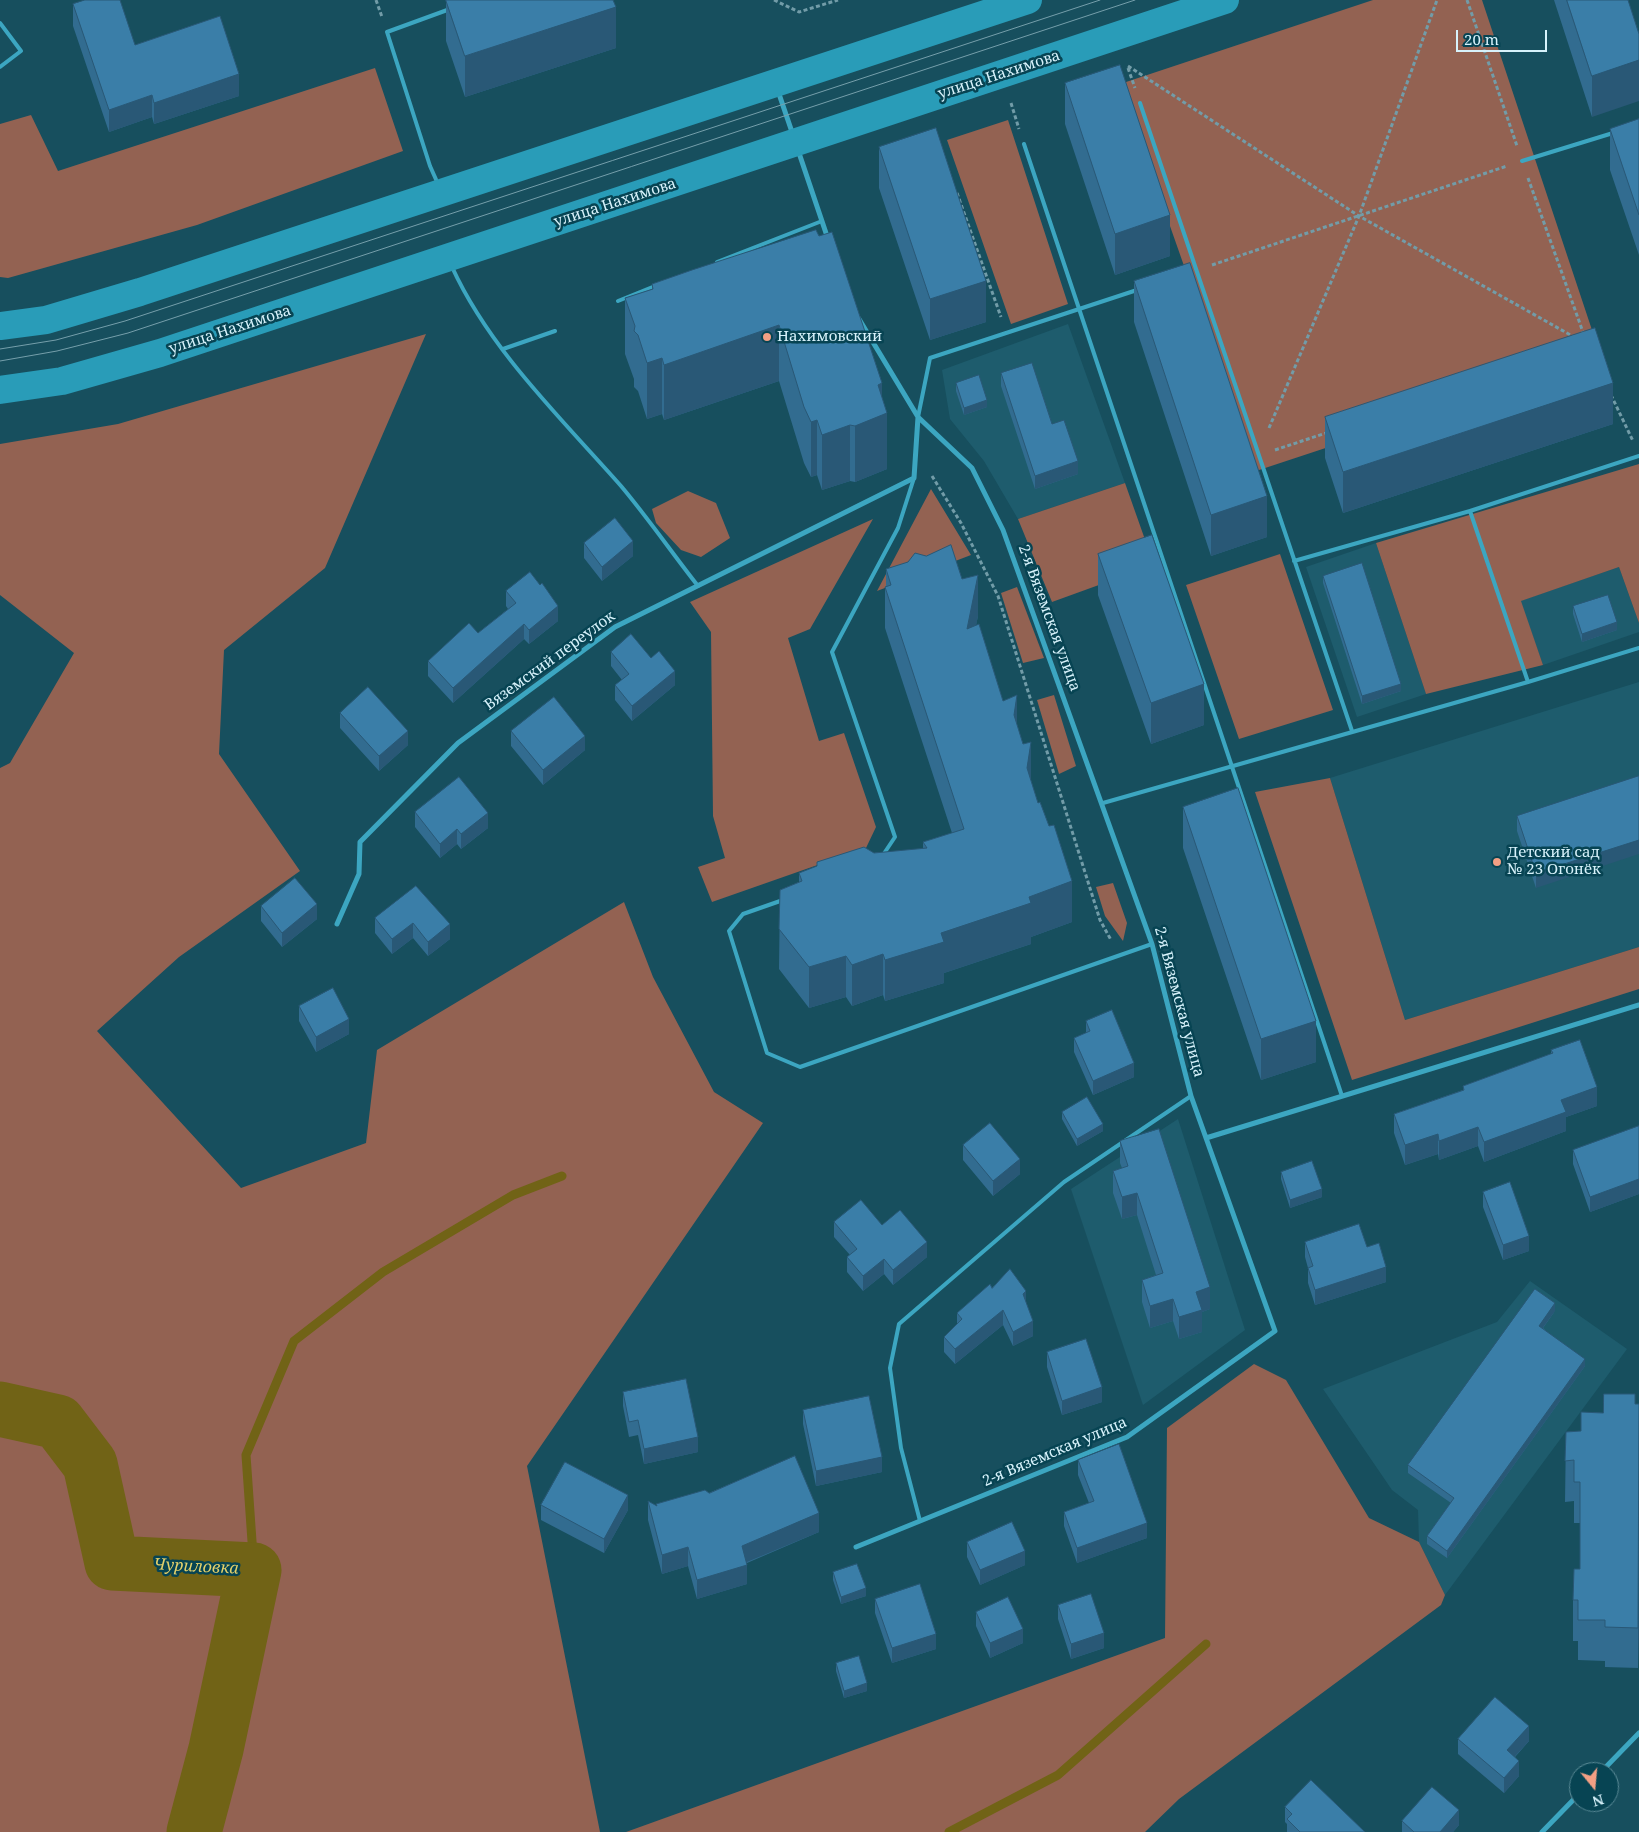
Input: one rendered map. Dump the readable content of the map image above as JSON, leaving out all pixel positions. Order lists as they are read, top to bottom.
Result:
{
  "streets": {
    "main road": ["улица Нахимова"],
    "street": ["2-я Вяземская улица", "Вяземский переулок"]
  },
  "water": ["Чуриловка"],
  "places": ["Нахимовский", "Детский сад № 23 Огонёк"],
  "scale_bar": "20 m",
  "north": "bottom"
}
